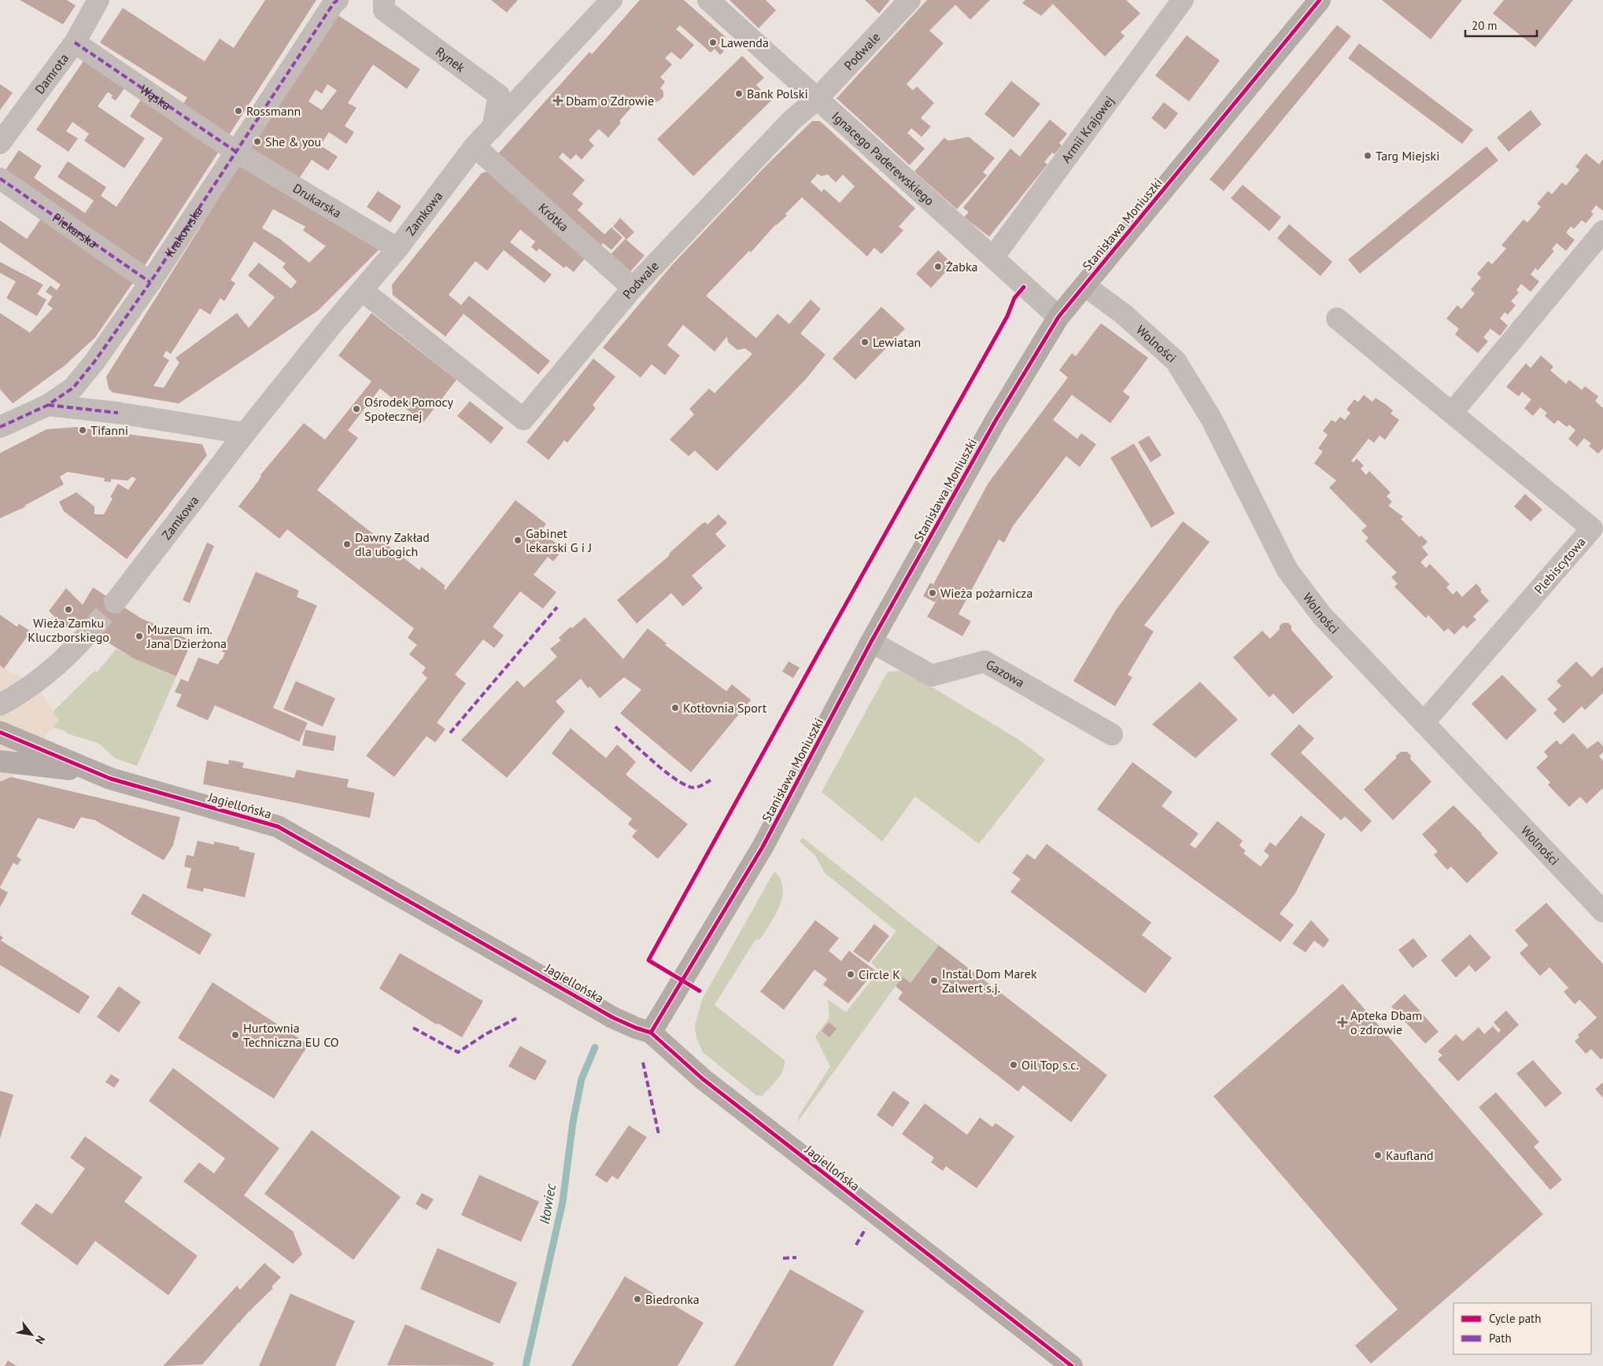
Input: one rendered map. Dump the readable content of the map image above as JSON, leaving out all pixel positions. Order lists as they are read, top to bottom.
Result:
{
  "streets": {
    "street": [
      "Podwale",
      "Rynek",
      "Damrota",
      "Wąska",
      "Armii Krajowej",
      "Ignacego Paderewskiego",
      "Drukarska",
      "Zamkowa",
      "Krótka",
      "Stanisława Moniuszki",
      "Piekarska",
      "Krakowska",
      "Wolności",
      "Plebiscytowa",
      "Gazowa",
      "Jagiellońska"
    ]
  },
  "crossings": [
    ["Podwale", "Ignacego Paderewskiego"],
    ["Podwale", "Zamkowa"],
    ["Podwale", "Krótka"],
    ["Rynek", "Zamkowa"],
    ["Damrota", "Wąska"],
    ["Wąska", "Drukarska"],
    ["Wąska", "Krakowska"],
    ["Armii Krajowej", "Ignacego Paderewskiego"],
    ["Ignacego Paderewskiego", "Stanisława Moniuszki"],
    ["Drukarska", "Zamkowa"],
    ["Drukarska", "Krakowska"],
    ["Zamkowa", "Krótka"],
    ["Stanisława Moniuszki", "Wolności"],
    ["Stanisława Moniuszki", "Gazowa"],
    ["Stanisława Moniuszki", "Jagiellońska"],
    ["Piekarska", "Krakowska"],
    ["Wolności", "Plebiscytowa"]
  ],
  "water": ["Iłowiec"],
  "places": {
    "other": [
      "Lawenda",
      "Bank Polski",
      "Rossmann",
      "She & you",
      "Targ Miejski",
      "Żabka",
      "Lewiatan",
      "Ośrodek Pomocy Społecznej",
      "Tifanni",
      "Gabinet lekarski G i J",
      "Dawny Zakład dla ubogich",
      "Wieża pożarnicza",
      "Wieża Zamku Kluczborskiego",
      "Muzeum im. Jana Dzierżona",
      "Kotłovnia Sport",
      "Circle K",
      "Instal Dom Marek Zalwert s.j.",
      "Hurtownia Techniczna EU CO",
      "Oil Top s.c.",
      "Kaufland",
      "Biedronka"
    ],
    "health": ["Dbam o Zdrowie", "Apteka Dbam o zdrowie"]
  },
  "legend": ["Cycle path", "Path"],
  "scale_bar": "20 m",
  "north": "bottom right"
}
